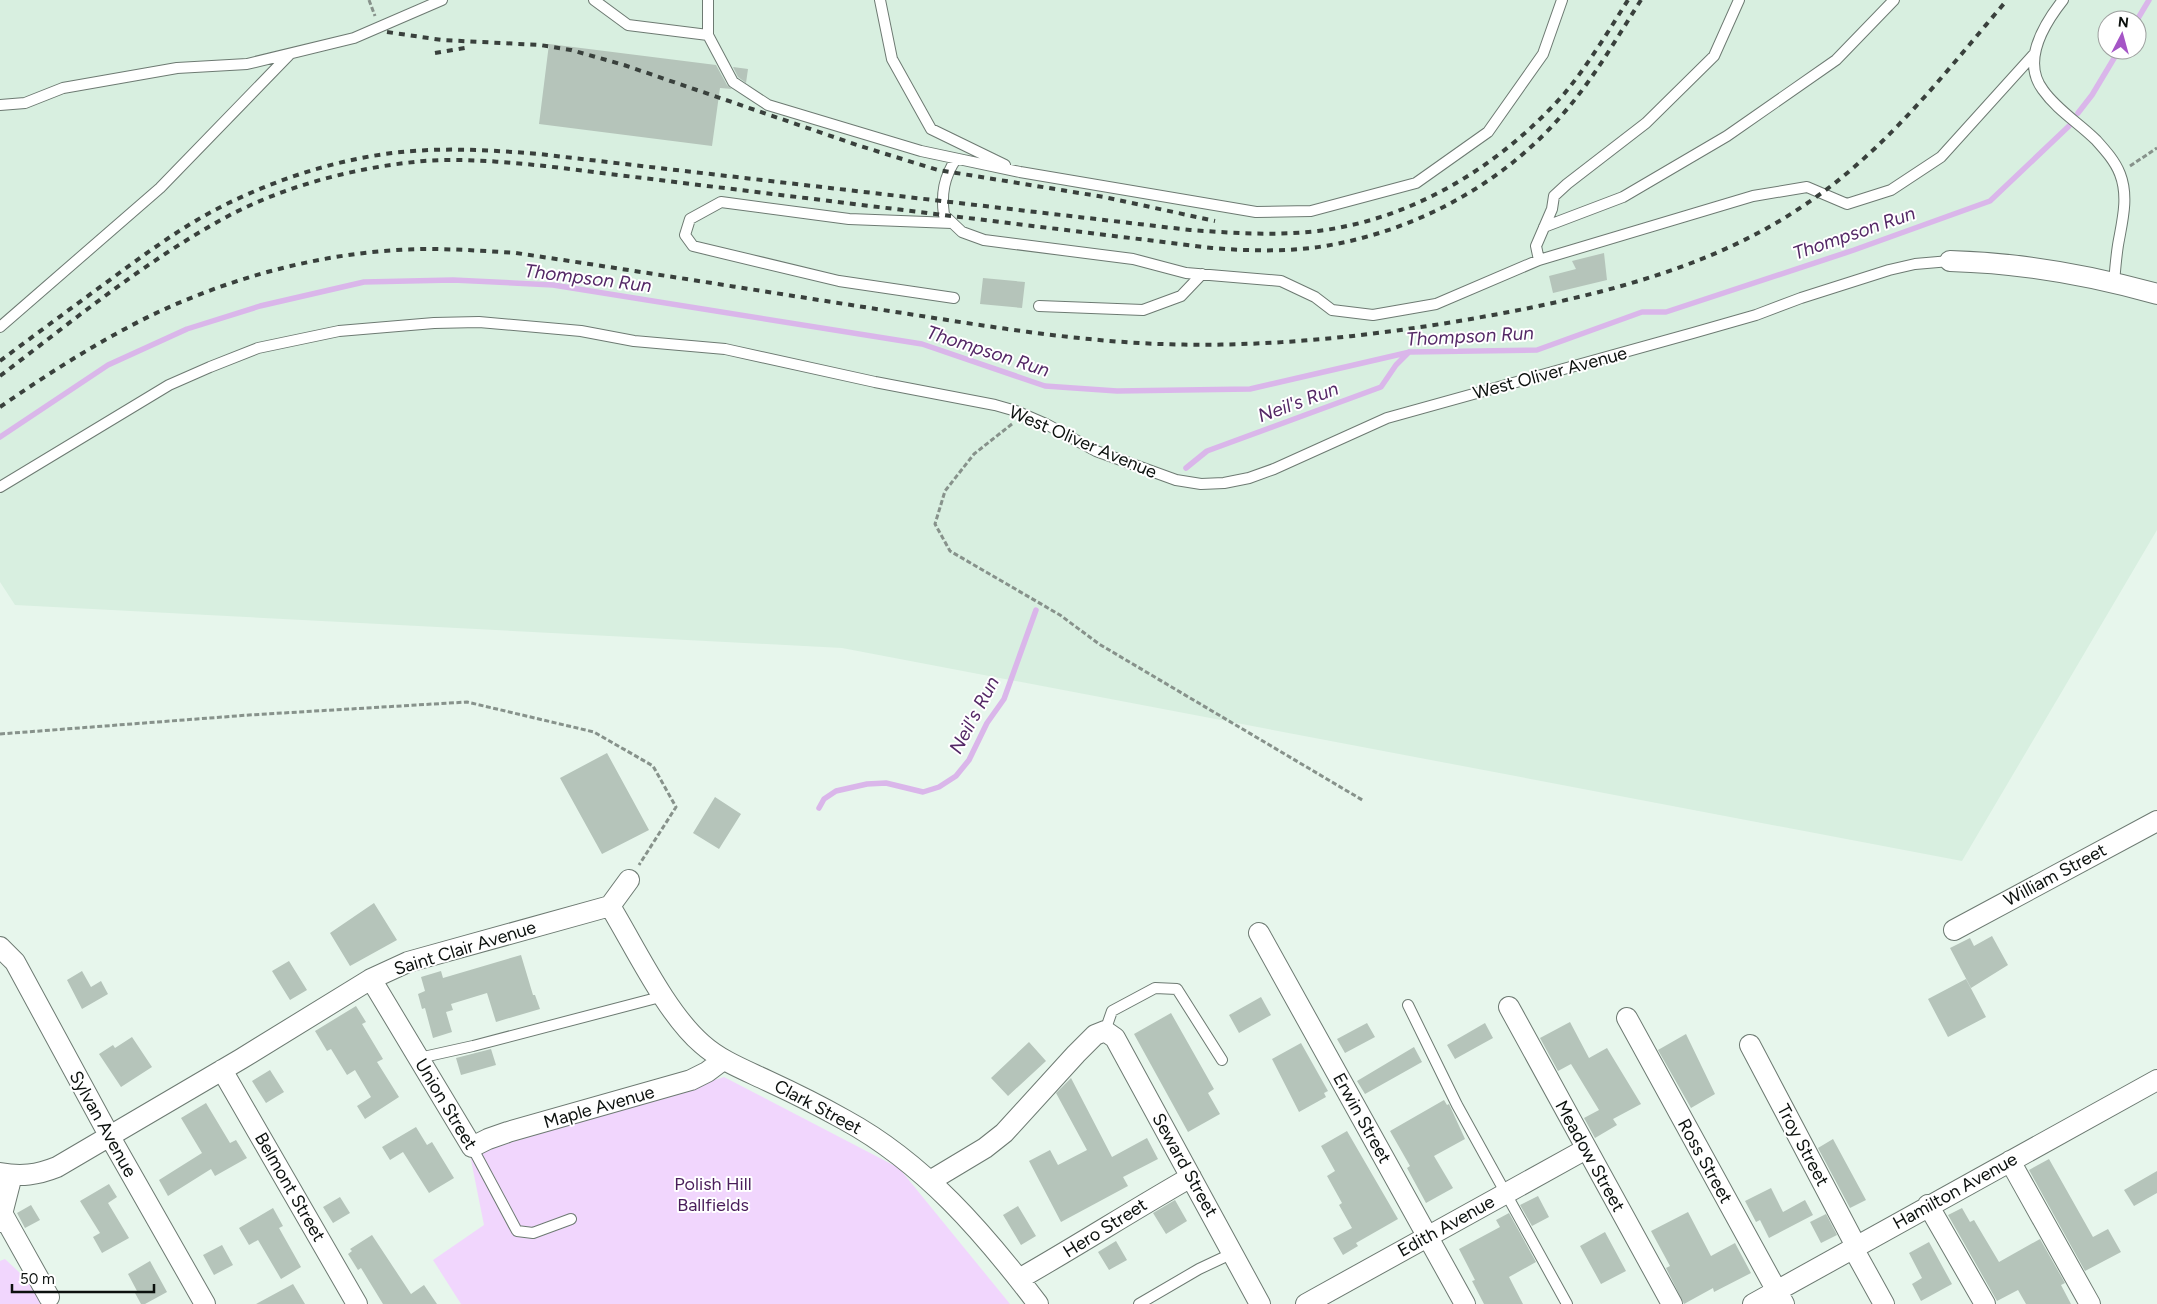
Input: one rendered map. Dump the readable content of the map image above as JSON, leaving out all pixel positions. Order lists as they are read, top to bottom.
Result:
{
  "streets": {
    "street": [
      "West Oliver Avenue",
      "William Street",
      "Saint Clair Avenue",
      "Union Street",
      "Maple Avenue",
      "Clark Street",
      "Erwin Street",
      "Sylvan Avenue",
      "Troy Street",
      "Meadow Street",
      "Ross Street",
      "Seward Street",
      "Belmont Street",
      "Hamilton Avenue",
      "Edith Avenue",
      "Hero Street"
    ]
  },
  "crossings": [
    ["Saint Clair Avenue", "Union Street"],
    ["Saint Clair Avenue", "Clark Street"],
    ["Saint Clair Avenue", "Sylvan Avenue"],
    ["Saint Clair Avenue", "Belmont Street"],
    ["Union Street", "Maple Avenue"],
    ["Maple Avenue", "Clark Street"],
    ["Clark Street", "Hero Street"],
    ["Erwin Street", "Edith Avenue"],
    ["Troy Street", "Hamilton Avenue"],
    ["Meadow Street", "Edith Avenue"],
    ["Ross Street", "Hamilton Avenue"],
    ["Seward Street", "Hero Street"]
  ],
  "water": ["Thompson Run", "Neil's Run"],
  "parks": ["Polish Hill Ballfields"],
  "scale_bar": "50 m",
  "north": "top"
}
